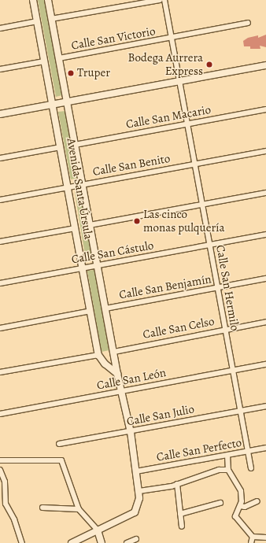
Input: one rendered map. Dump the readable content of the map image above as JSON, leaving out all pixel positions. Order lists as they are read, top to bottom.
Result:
{
  "streets": {
    "street": [
      "Calle San Victorio",
      "Calle San Macario",
      "Calle San Benito",
      "Avenida Santa Úrsula",
      "Calle San Cástulo",
      "Calle San Benjamín",
      "Calle San Hermilo",
      "Calle San Celso",
      "Calle San León",
      "Calle San Julio",
      "Calle San Perfecto"
    ]
  },
  "crossings": [
    ["Calle San Victorio", "Avenida Santa Úrsula"],
    ["Calle San Victorio", "Calle San Hermilo"],
    ["Calle San Macario", "Avenida Santa Úrsula"],
    ["Calle San Macario", "Calle San Hermilo"],
    ["Calle San Benito", "Avenida Santa Úrsula"],
    ["Calle San Benito", "Calle San Hermilo"],
    ["Avenida Santa Úrsula", "Calle San Cástulo"],
    ["Avenida Santa Úrsula", "Calle San Benjamín"],
    ["Avenida Santa Úrsula", "Calle San Celso"],
    ["Avenida Santa Úrsula", "Calle San León"],
    ["Avenida Santa Úrsula", "Calle San Julio"],
    ["Avenida Santa Úrsula", "Calle San Perfecto"],
    ["Calle San Cástulo", "Calle San Hermilo"],
    ["Calle San Benjamín", "Calle San Hermilo"],
    ["Calle San Hermilo", "Calle San Celso"],
    ["Calle San Hermilo", "Calle San León"],
    ["Calle San Hermilo", "Calle San Julio"],
    ["Calle San Hermilo", "Calle San Perfecto"]
  ],
  "places": ["Bodega Aurrera Express", "Truper", "Las cinco monas pulquería"]
}
